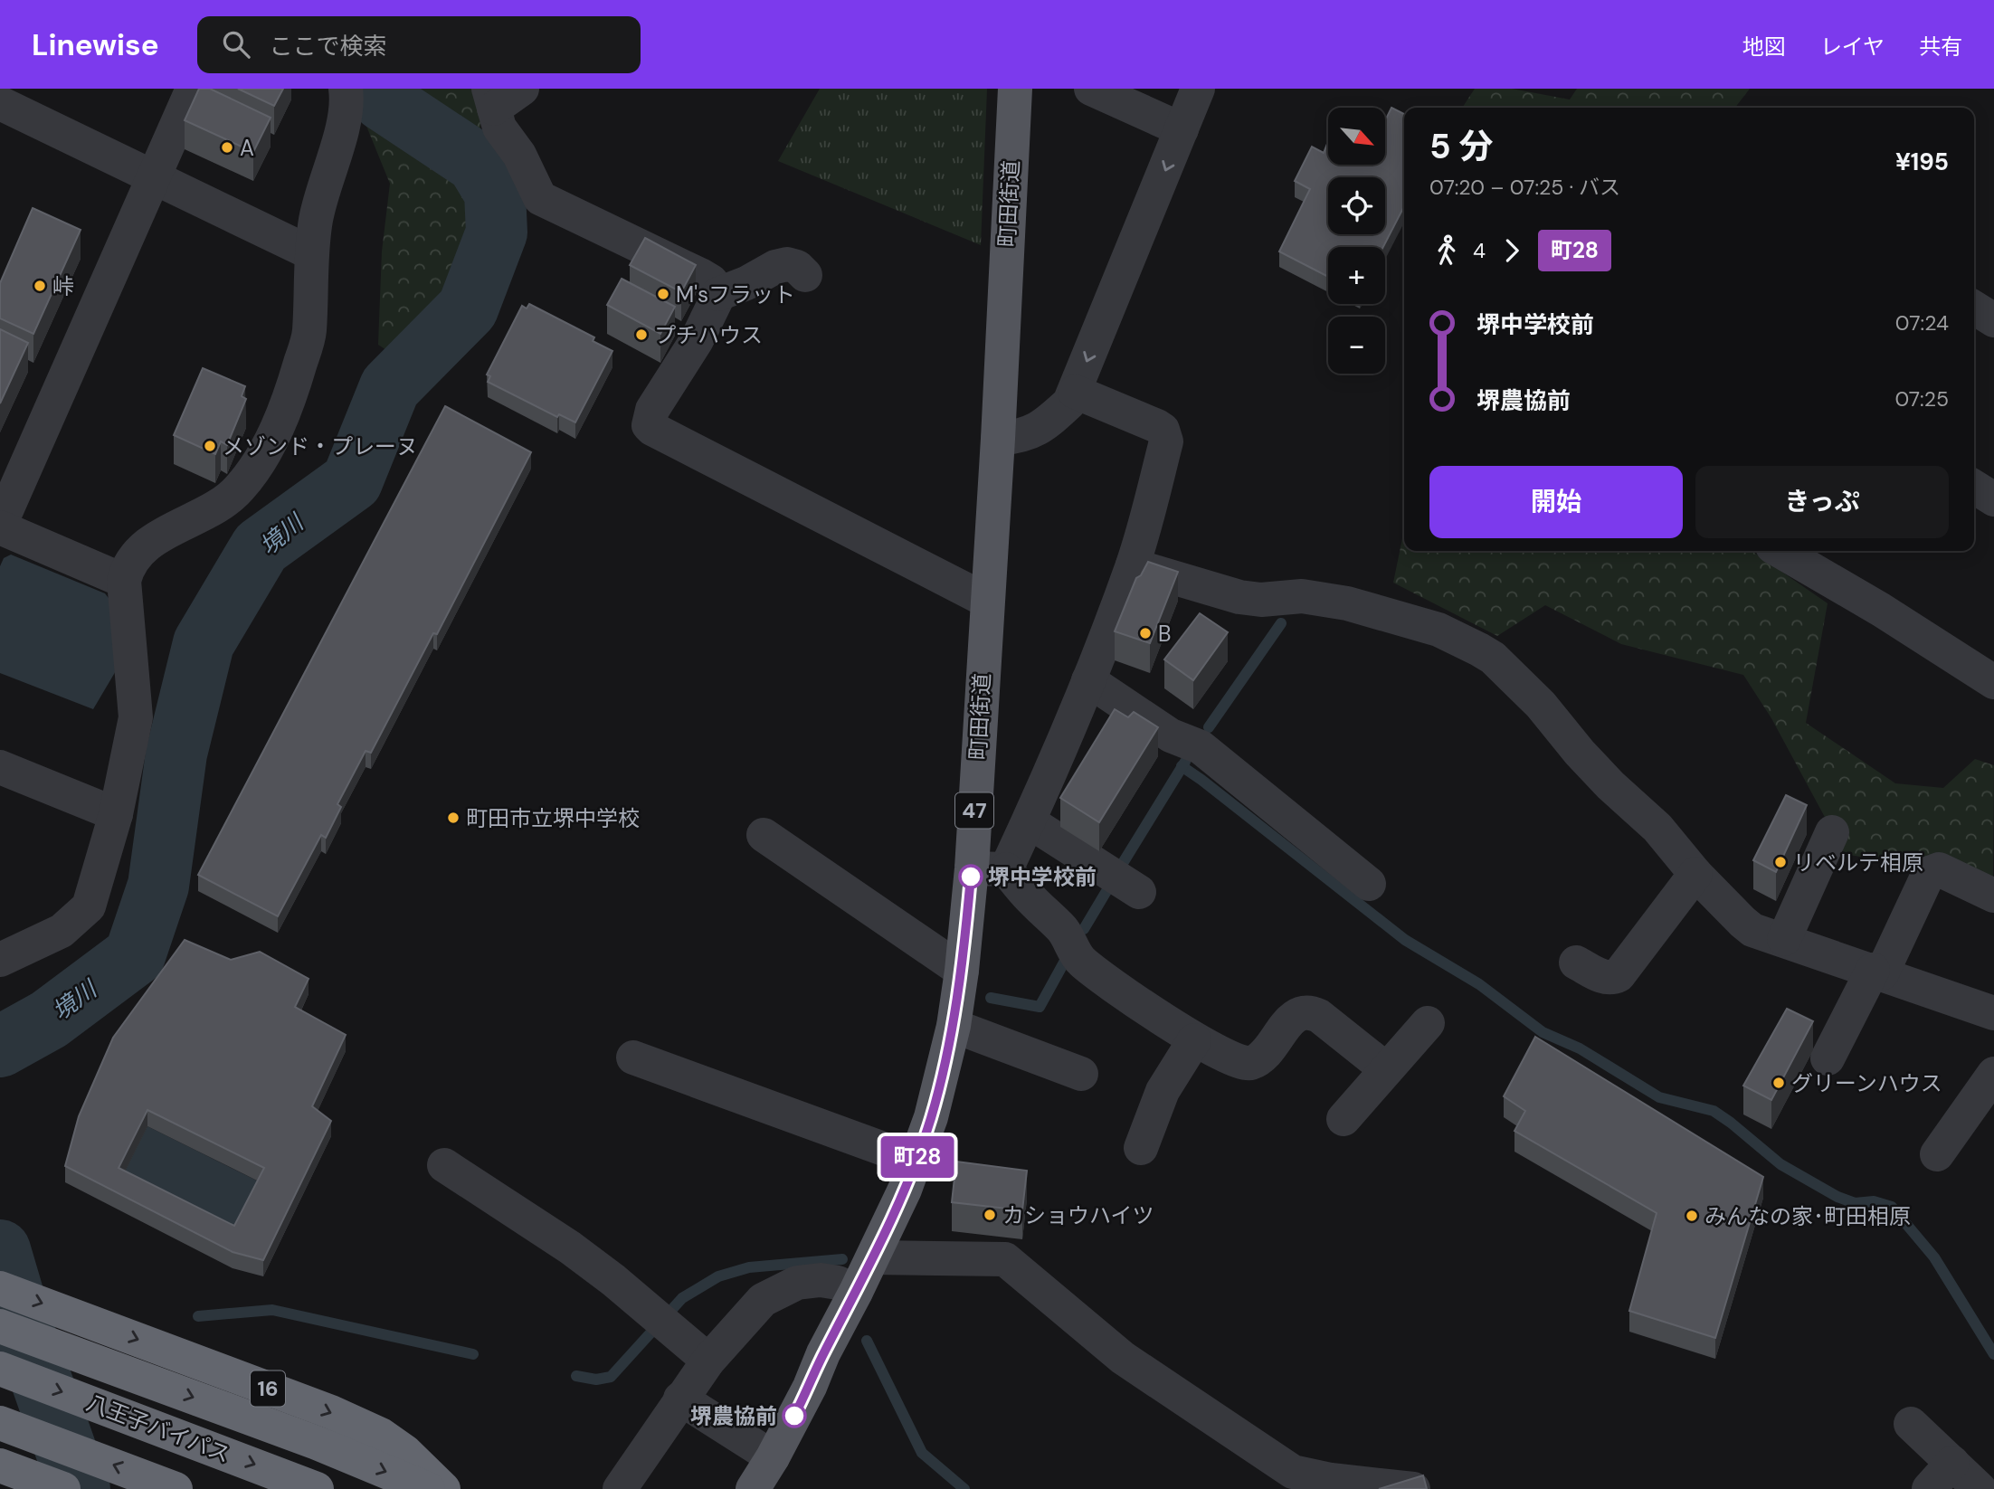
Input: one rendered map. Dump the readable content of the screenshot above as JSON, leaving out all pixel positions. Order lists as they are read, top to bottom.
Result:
{
  "streets": {
    "highway": ["16", "八王子バイパス"],
    "main road": ["町田街道", "47"]
  },
  "water": ["境川"],
  "places": [
    "A",
    "峠",
    "M'sフラット",
    "プチハウス",
    "メゾンド・プレーヌ",
    "B",
    "町田市立堺中学校",
    "リベルテ相原",
    "堺中学校前",
    "グリーンハウス",
    "カショウハイツ",
    "みんなの家･町田相原",
    "堺農協前"
  ],
  "lines": ["bus line 町28"],
  "north": "bottom right",
  "page": {
    "header": "Linewise",
    "search": "ここで検索",
    "nav": ["地図", "レイヤ", "共有"],
    "on_map": "町28",
    "map_buttons": ["+", "−"],
    "heading": ["5 分", "07:20 – 07:25 · バス", "¥195"],
    "legs": ["4", "町28"],
    "list": [
      {
        "name": "堺中学校前",
        "value": "07:24"
      },
      {
        "name": "堺農協前",
        "value": "07:25"
      }
    ],
    "buttons": ["開始", "きっぷ"]
  }
}
